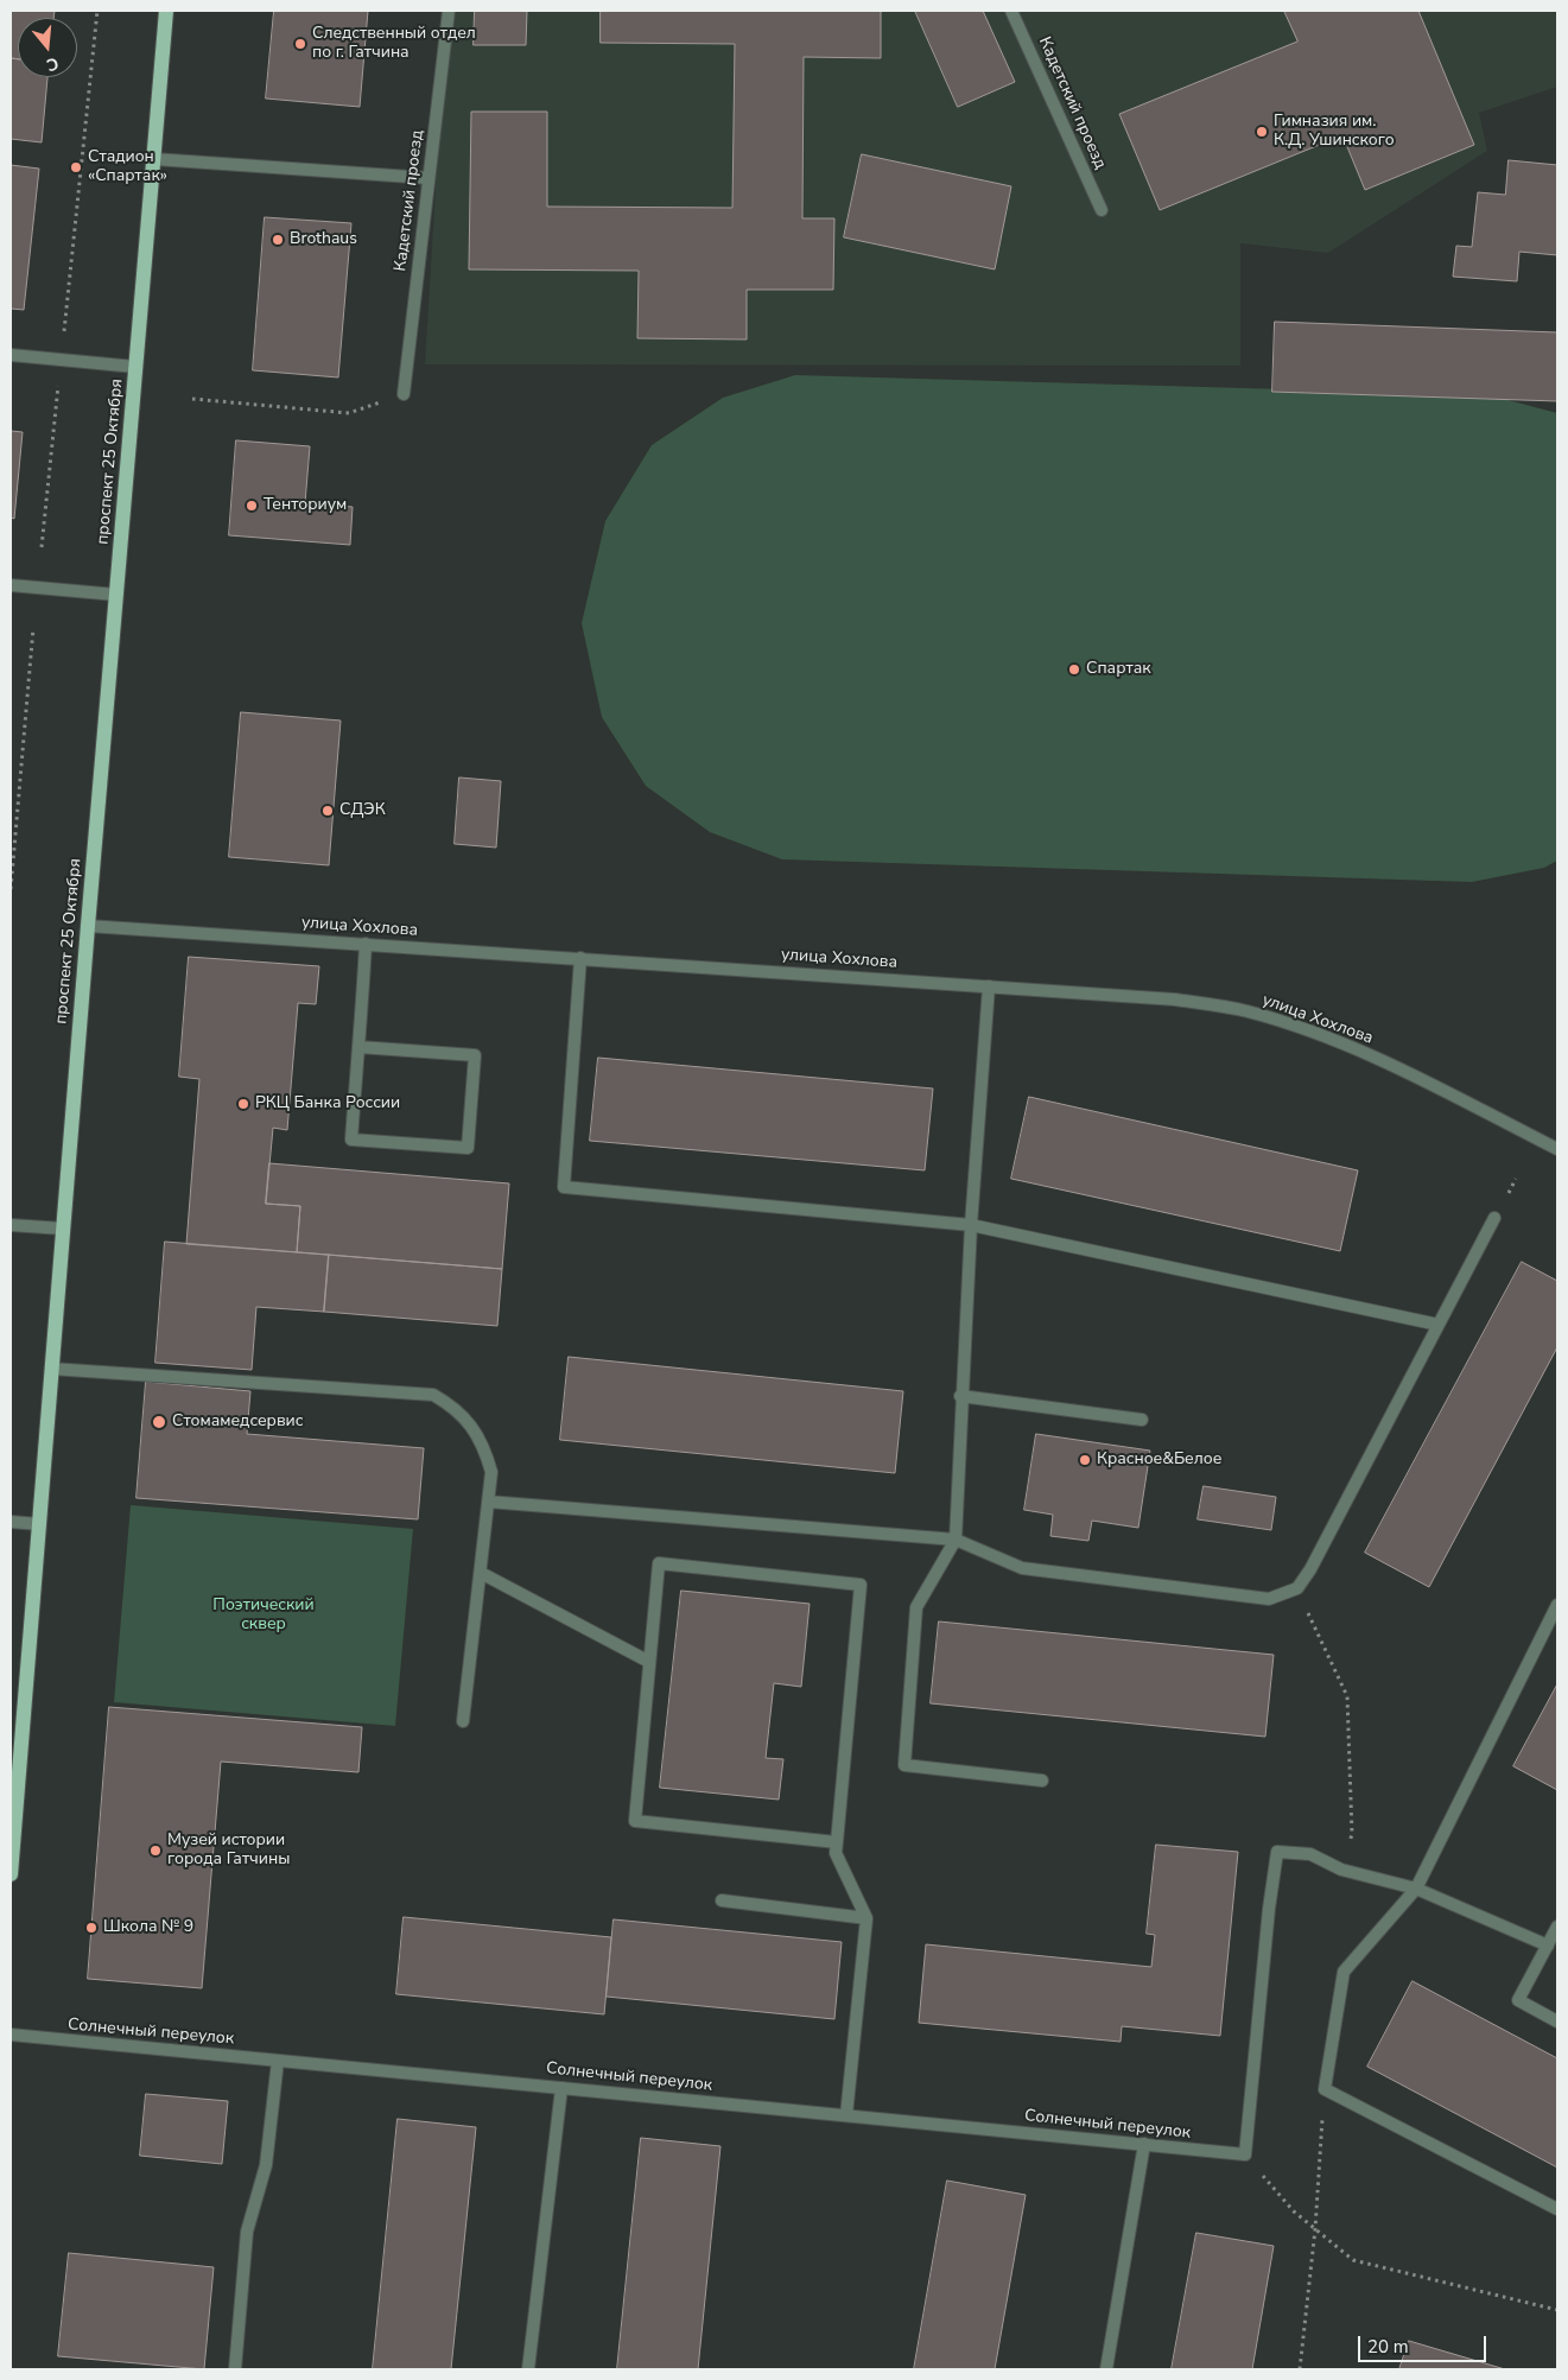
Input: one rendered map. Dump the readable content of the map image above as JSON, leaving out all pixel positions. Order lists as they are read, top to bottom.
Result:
{
  "streets": {
    "main road": ["проспект 25 Октября"],
    "street": ["Кадетский проезд", "улица Хохлова", "Солнечный переулок"]
  },
  "crossings": [
    ["проспект 25 Октября", "улица Хохлова"]
  ],
  "parks": ["Поэтический сквер"],
  "places": [
    "Следственный отдел по г. Гатчина",
    "Гимназия им. К.Д. Ушинского",
    "Стадион «Спартак»",
    "Brothaus",
    "Тенториум",
    "Спартак",
    "СДЭК",
    "РКЦ Банка России",
    "Стомамедсервис",
    "Красное&Белое",
    "Музей истории города Гатчины",
    "Школа № 9"
  ],
  "scale_bar": "20 m",
  "north": "bottom"
}
